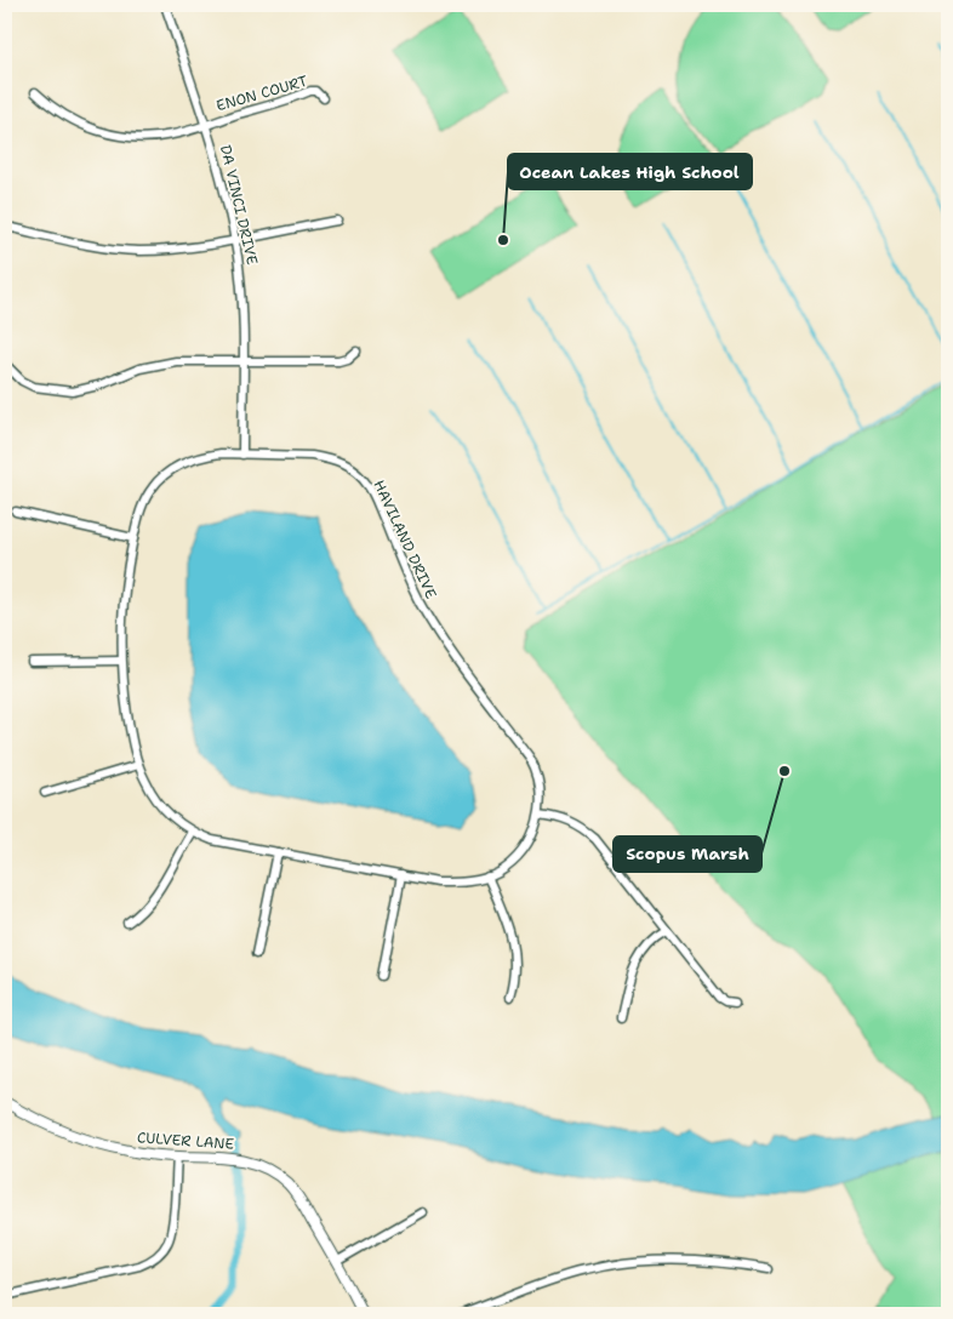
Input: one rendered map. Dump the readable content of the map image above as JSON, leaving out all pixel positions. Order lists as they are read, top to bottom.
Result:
{
  "streets": {
    "street": [
      "ENON COURT",
      "DA VINCI DRIVE",
      "HAVILAND DRIVE",
      "CULVER LANE"
    ]
  },
  "crossings": [
    ["ENON COURT", "DA VINCI DRIVE"],
    ["DA VINCI DRIVE", "HAVILAND DRIVE"]
  ],
  "places": ["Ocean Lakes High School", "Scopus Marsh"]
}
